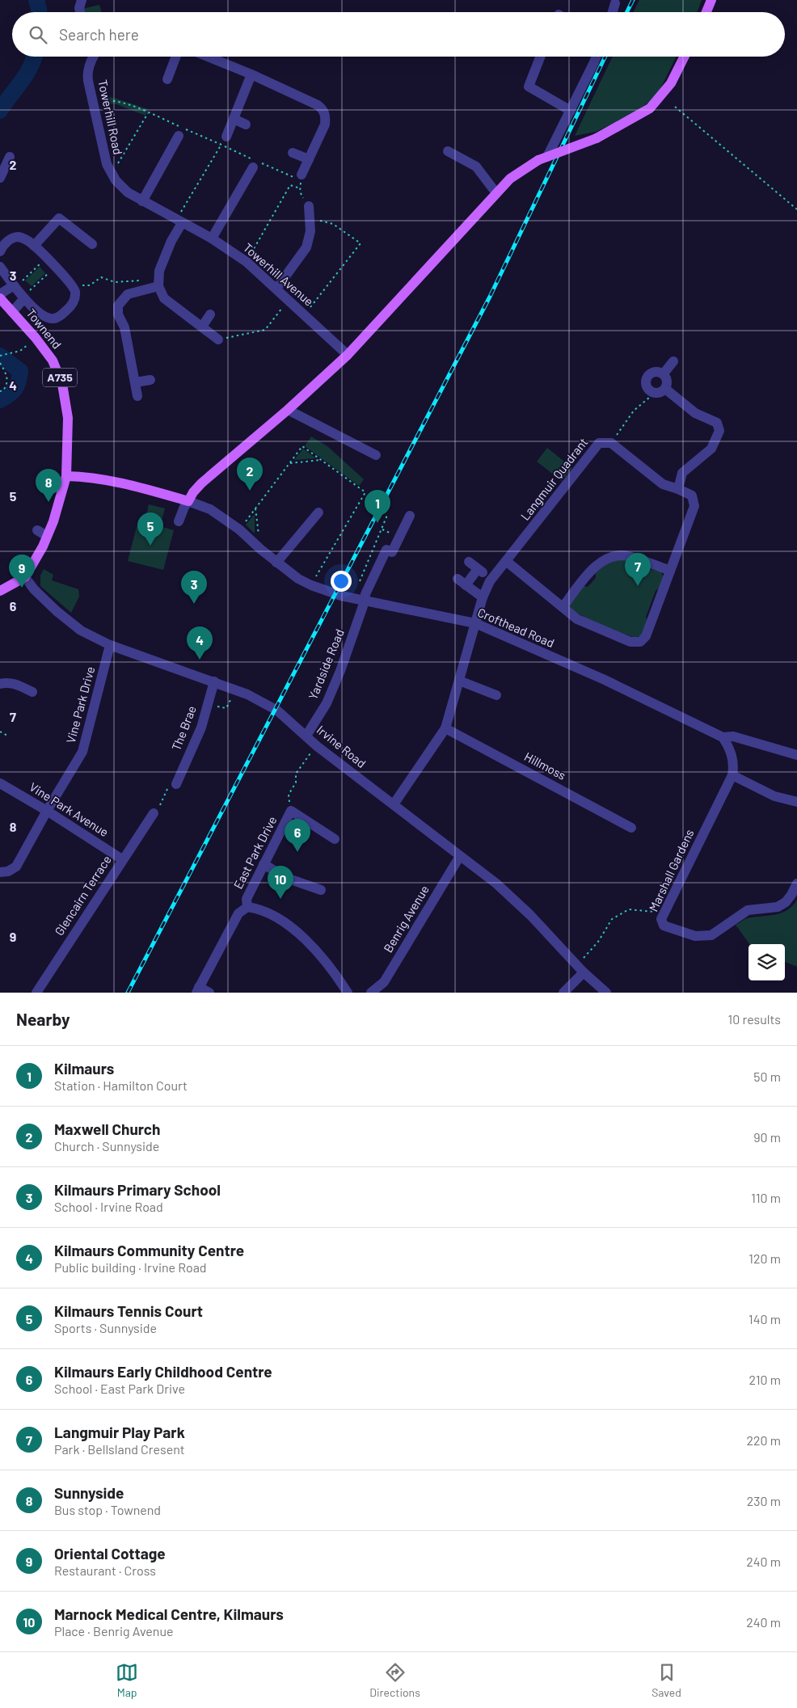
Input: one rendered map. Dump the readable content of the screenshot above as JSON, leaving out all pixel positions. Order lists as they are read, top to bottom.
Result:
{
  "streets": {
    "main road": ["Townend", "A735"],
    "street": [
      "Towerhill Road",
      "Towerhill Avenue",
      "Langmuir Quadrant",
      "Crofthead Road",
      "Yardside Road",
      "Vine Park Drive",
      "The Brae",
      "Irvine Road",
      "Hillmoss",
      "Vine Park Avenue",
      "East Park Drive",
      "Marshall Gardens",
      "Glencairn Terrace",
      "Benrig Avenue"
    ]
  },
  "crossings": [
    ["Towerhill Road", "Towerhill Avenue"],
    ["Townend", "A735"],
    ["A735", "Irvine Road"],
    ["Langmuir Quadrant", "Crofthead Road"],
    ["Crofthead Road", "Yardside Road"],
    ["Crofthead Road", "Marshall Gardens"],
    ["Yardside Road", "Irvine Road"],
    ["Vine Park Drive", "Irvine Road"],
    ["Vine Park Drive", "Vine Park Avenue"],
    ["The Brae", "Irvine Road"],
    ["Irvine Road", "Benrig Avenue"],
    ["Vine Park Avenue", "Glencairn Terrace"]
  ],
  "page": {
    "search": "Search here",
    "pins": [
      "2",
      "8",
      "1",
      "5",
      "7",
      "9",
      "3",
      "4",
      "6",
      "10"
    ],
    "heading": ["Nearby", "10 results"],
    "list": [
      {
        "mark": "1",
        "name": "Kilmaurs",
        "note": "Station · Hamilton Court",
        "value": "50 m"
      },
      {
        "mark": "2",
        "name": "Maxwell Church",
        "note": "Church · Sunnyside",
        "value": "90 m"
      },
      {
        "mark": "3",
        "name": "Kilmaurs Primary School",
        "note": "School · Irvine Road",
        "value": "110 m"
      },
      {
        "mark": "4",
        "name": "Kilmaurs Community Centre",
        "note": "Public building · Irvine Road",
        "value": "120 m"
      },
      {
        "mark": "5",
        "name": "Kilmaurs Tennis Court",
        "note": "Sports · Sunnyside",
        "value": "140 m"
      },
      {
        "mark": "6",
        "name": "Kilmaurs Early Childhood Centre",
        "note": "School · East Park Drive",
        "value": "210 m"
      },
      {
        "mark": "7",
        "name": "Langmuir Play Park",
        "note": "Park · Bellsland Cresent",
        "value": "220 m"
      },
      {
        "mark": "8",
        "name": "Sunnyside",
        "note": "Bus stop · Townend",
        "value": "230 m"
      },
      {
        "mark": "9",
        "name": "Oriental Cottage",
        "note": "Restaurant · Cross",
        "value": "240 m"
      },
      {
        "mark": "10",
        "name": "Marnock Medical Centre, Kilmaurs",
        "note": "Place · Benrig Avenue",
        "value": "240 m"
      }
    ],
    "nav": ["Map", "Directions", "Saved"]
  },
  "grid": {
    "rows": [
      "2",
      "3",
      "4",
      "5",
      "6",
      "7",
      "8",
      "9"
    ]
  }
}
